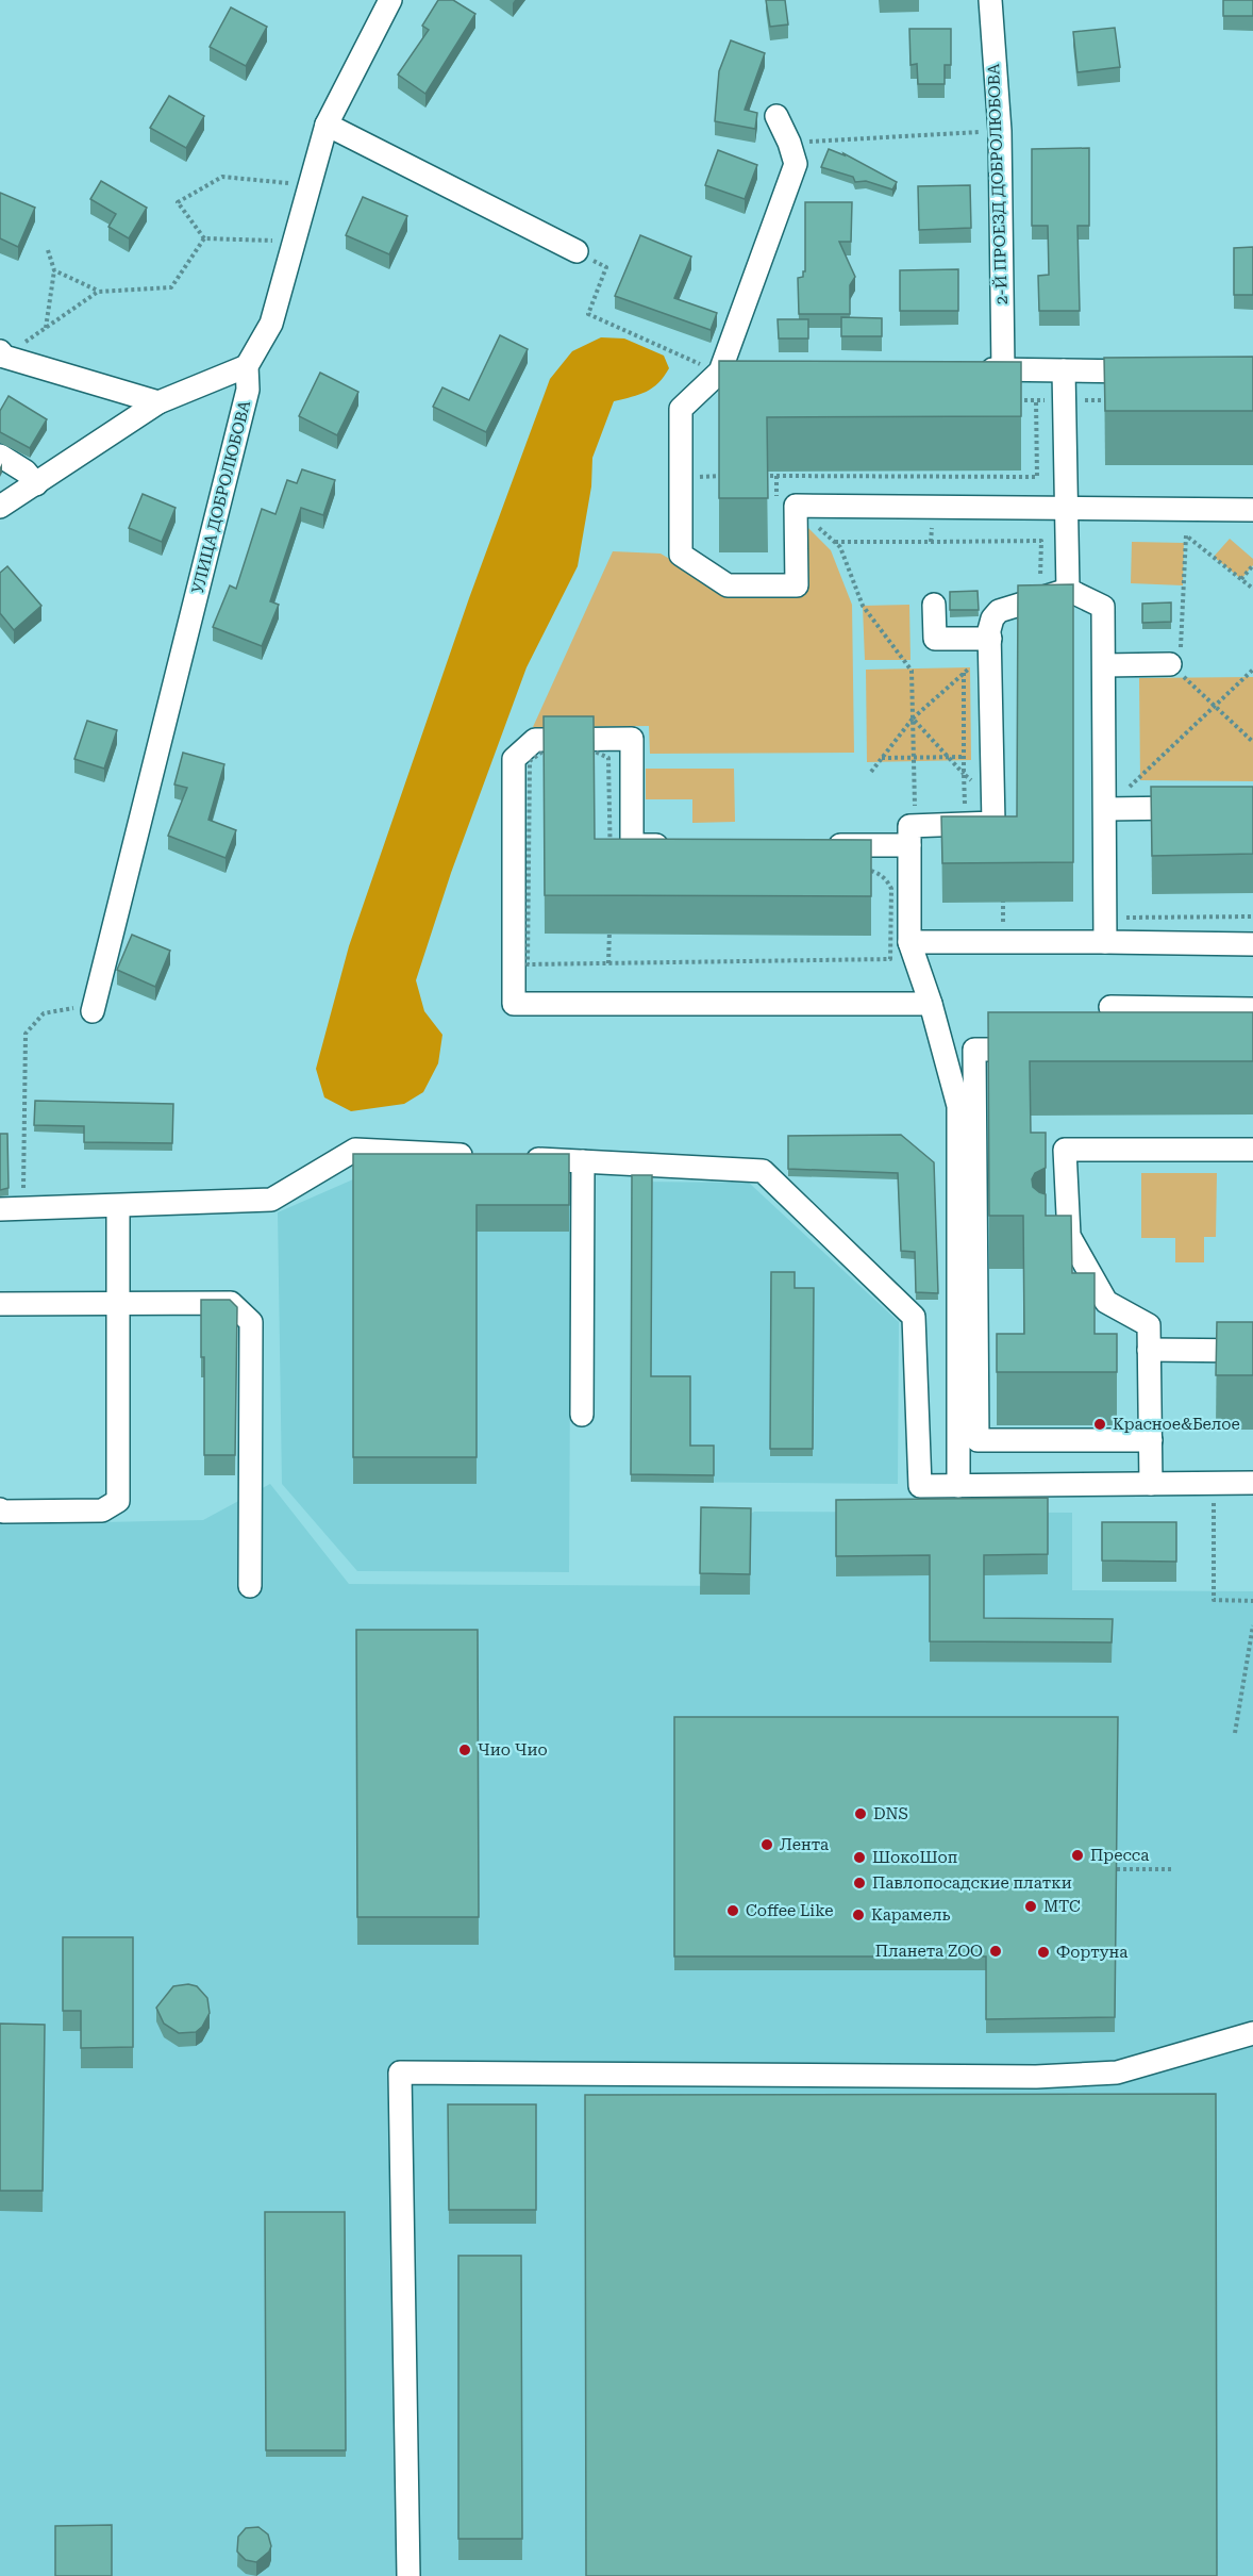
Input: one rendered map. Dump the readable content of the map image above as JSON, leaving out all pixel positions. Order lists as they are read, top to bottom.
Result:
{
  "streets": {
    "street": ["2-Й ПРОЕЗД ДОБРОЛЮБОВА", "УЛИЦА ДОБРОЛЮБОВА"]
  },
  "places": [
    "Красное&Белое",
    "Чио Чио",
    "DNS",
    "Лента",
    "Пресса",
    "ШокоШоп",
    "Павлопосадские платки",
    "МТС",
    "Coffee Like",
    "Карамель",
    "Планета ZOO",
    "Фортуна"
  ]
}
